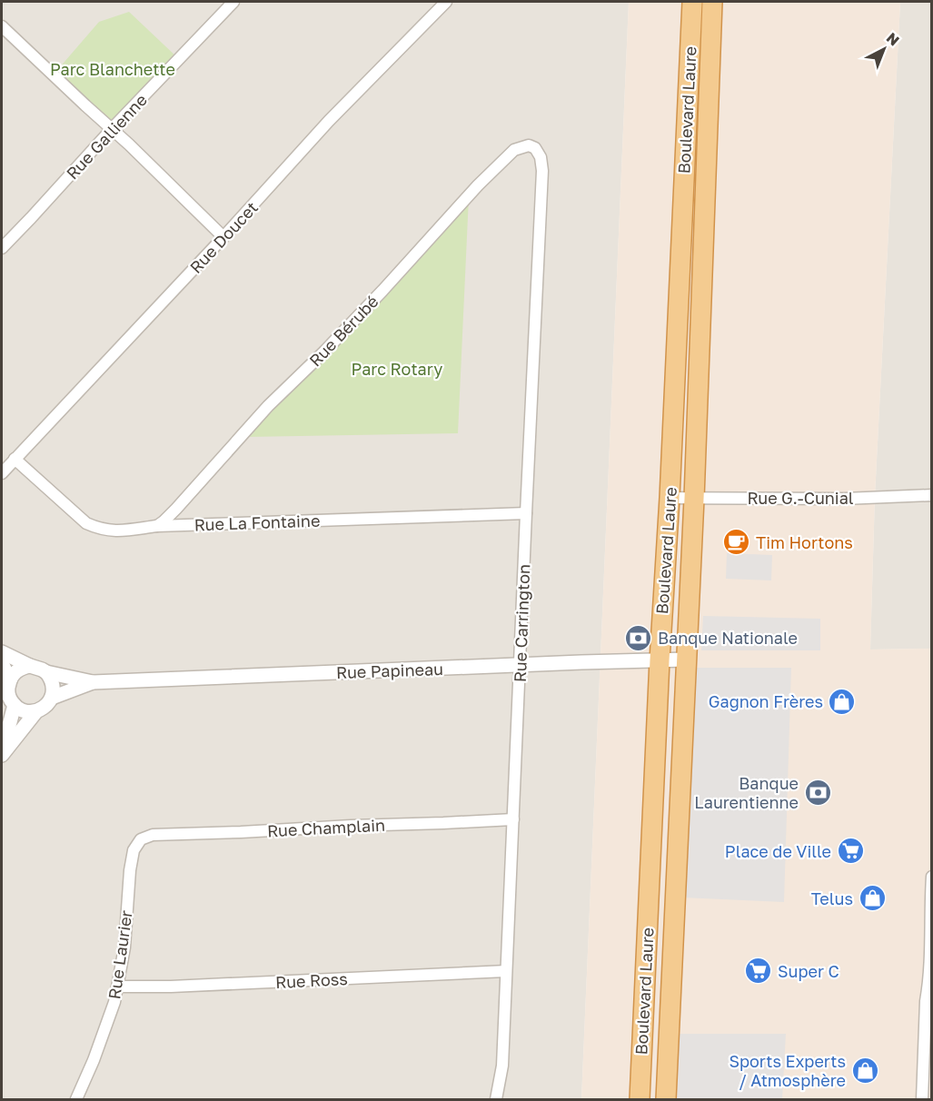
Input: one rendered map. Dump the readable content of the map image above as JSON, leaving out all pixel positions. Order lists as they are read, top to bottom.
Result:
{
  "streets": {
    "highway": ["Boulevard Laure"],
    "street": [
      "Rue Gallienne",
      "Rue Doucet",
      "Rue Bérubé",
      "Rue G.-Cunial",
      "Rue La Fontaine",
      "Rue Carrington",
      "Rue Papineau",
      "Rue Champlain",
      "Rue Laurier",
      "Rue Ross"
    ]
  },
  "crossings": [
    ["Boulevard Laure", "Rue G.-Cunial"],
    ["Boulevard Laure", "Rue Papineau"],
    ["Rue Doucet", "Rue La Fontaine"],
    ["Rue Bérubé", "Rue La Fontaine"],
    ["Rue Bérubé", "Rue Carrington"],
    ["Rue La Fontaine", "Rue Carrington"],
    ["Rue Carrington", "Rue Papineau"],
    ["Rue Carrington", "Rue Champlain"],
    ["Rue Carrington", "Rue Ross"],
    ["Rue Champlain", "Rue Laurier"],
    ["Rue Laurier", "Rue Ross"]
  ],
  "parks": ["Parc Blanchette", "Parc Rotary"],
  "places": {
    "cafe": ["Tim Hortons"],
    "bank": ["Banque Nationale", "Banque Laurentienne"],
    "shop": ["Gagnon Frères", "Telus", "Sports Experts / Atmosphère"],
    "supermarket": ["Place de Ville", "Super C"]
  },
  "north": "top right"
}
